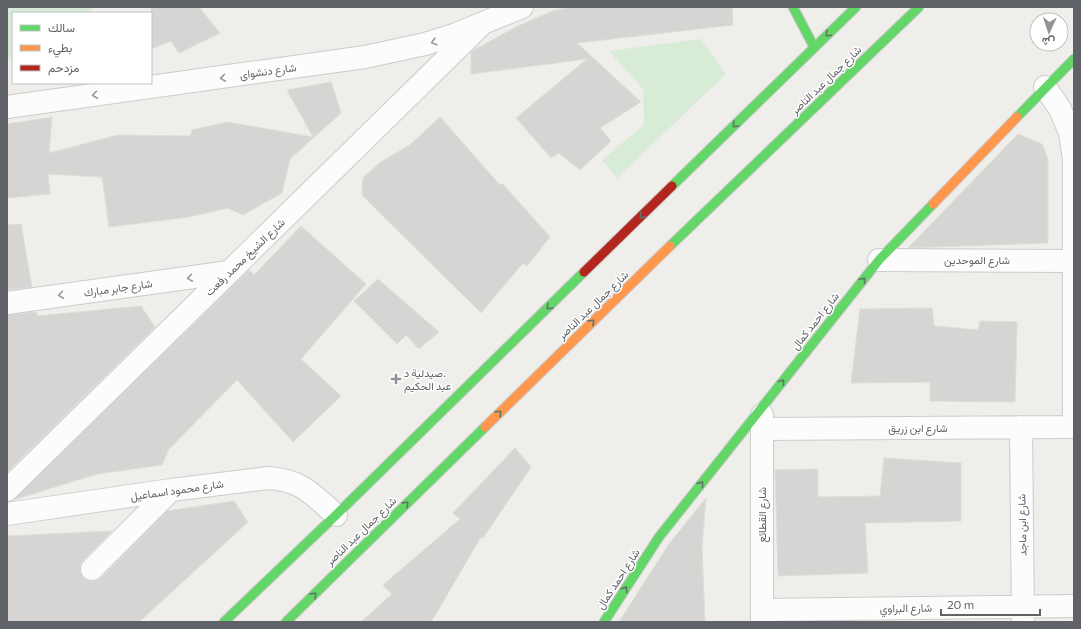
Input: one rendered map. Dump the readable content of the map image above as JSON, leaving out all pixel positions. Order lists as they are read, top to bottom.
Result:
{
  "streets": {
    "main road": ["شارع جمال عبد الناصر", "شارع احمد كمال"],
    "street": [
      "شارع دنشواى",
      "شارع الشيخ محمد رفعت",
      "شارع الموحدين",
      "شارع جابر مبارك",
      "شارع ابن زريق",
      "شارع محمود اسماعيل",
      "شارع القطائع",
      "شارع ابن ماجد",
      "شارع البراوي"
    ]
  },
  "crossings": [
    ["شارع دنشواى", "شارع الشيخ محمد رفعت"],
    ["شارع الشيخ محمد رفعت", "شارع جابر مبارك"],
    ["شارع الموحدين", "شارع احمد كمال"],
    ["شارع احمد كمال", "شارع القطائع"],
    ["شارع ابن زريق", "شارع القطائع"],
    ["شارع ابن زريق", "شارع ابن ماجد"],
    ["شارع القطائع", "شارع البراوي"],
    ["شارع ابن ماجد", "شارع البراوي"]
  ],
  "one_way": ["شارع دنشواى", "شارع جابر مبارك", "شارع احمد كمال"],
  "places": {
    "health": ["صيدلية د. عبد الحكيم"]
  },
  "legend": ["سالك", "بطيء", "مزدحم"],
  "scale_bar": "20 m",
  "north": "bottom"
}
